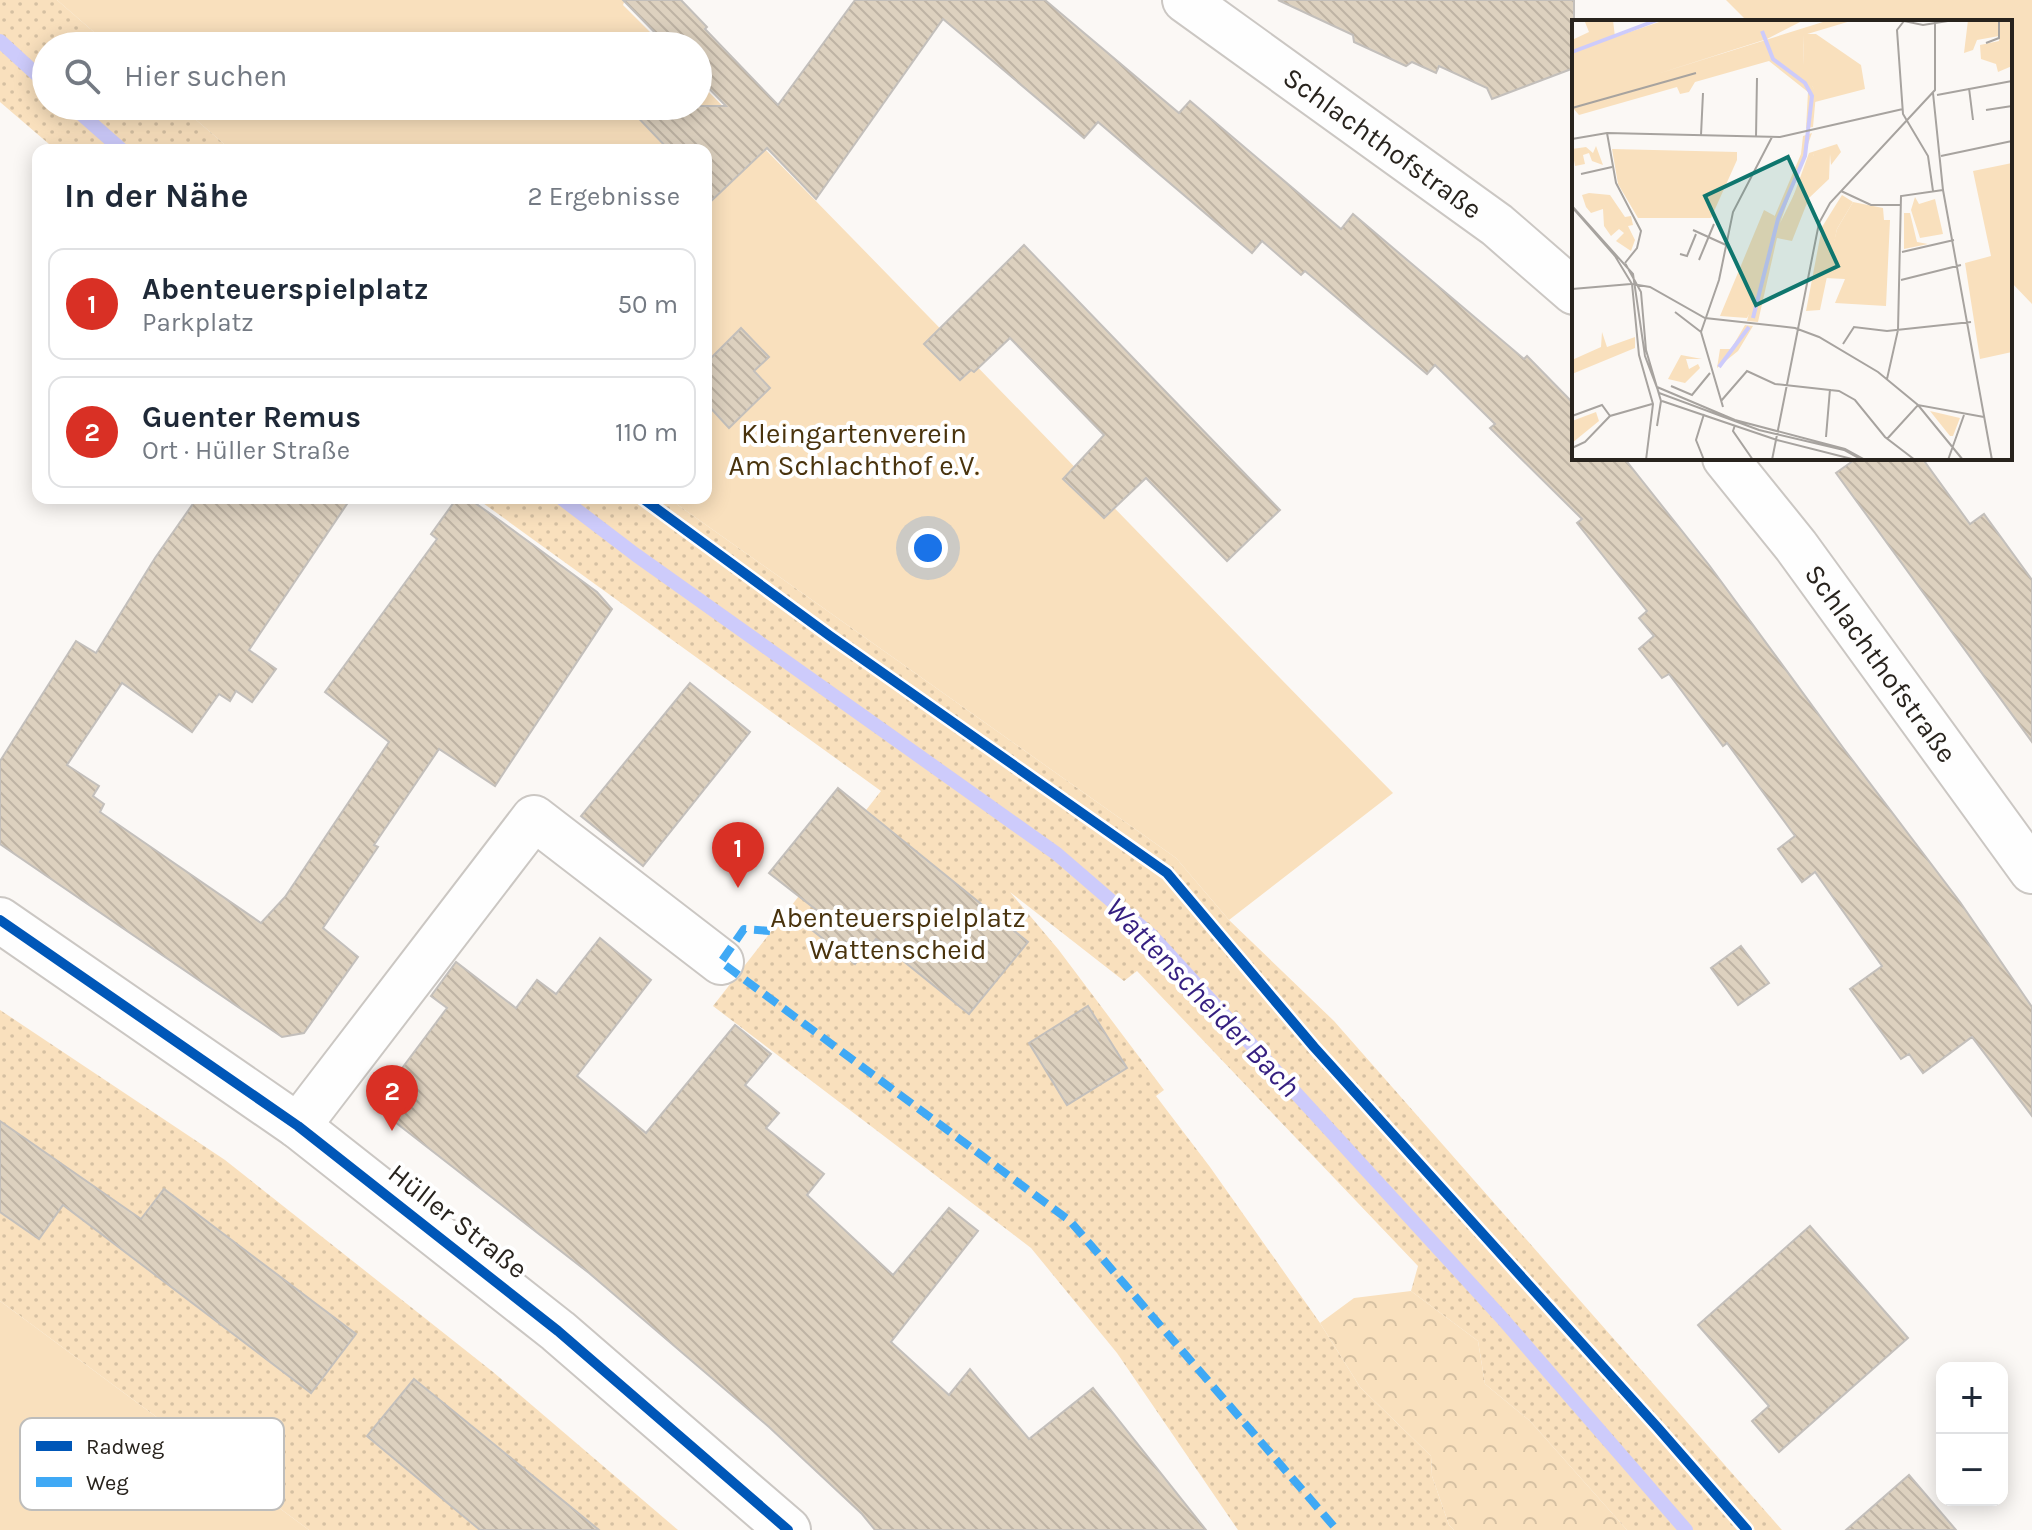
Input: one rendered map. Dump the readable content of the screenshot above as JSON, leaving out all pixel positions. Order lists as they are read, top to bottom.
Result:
{
  "streets": {
    "street": ["Schlachthofstraße", "Hüller Straße"]
  },
  "water": ["Wattenscheider Bach"],
  "parks": ["Kleingartenverein Am Schlachthof e.V.", "Abenteuerspielplatz Wattenscheid"],
  "legend": ["Radweg", "Weg"],
  "page": {
    "search": "Hier suchen",
    "heading": ["In der Nähe", "2 Ergebnisse"],
    "list": [
      {
        "mark": "1",
        "name": "Abenteuerspielplatz",
        "note": "Parkplatz",
        "value": "50 m"
      },
      {
        "mark": "2",
        "name": "Guenter Remus",
        "note": "Ort · Hüller Straße",
        "value": "110 m"
      }
    ],
    "pins": ["1", "2"],
    "map_buttons": ["+", "−"]
  }
}
